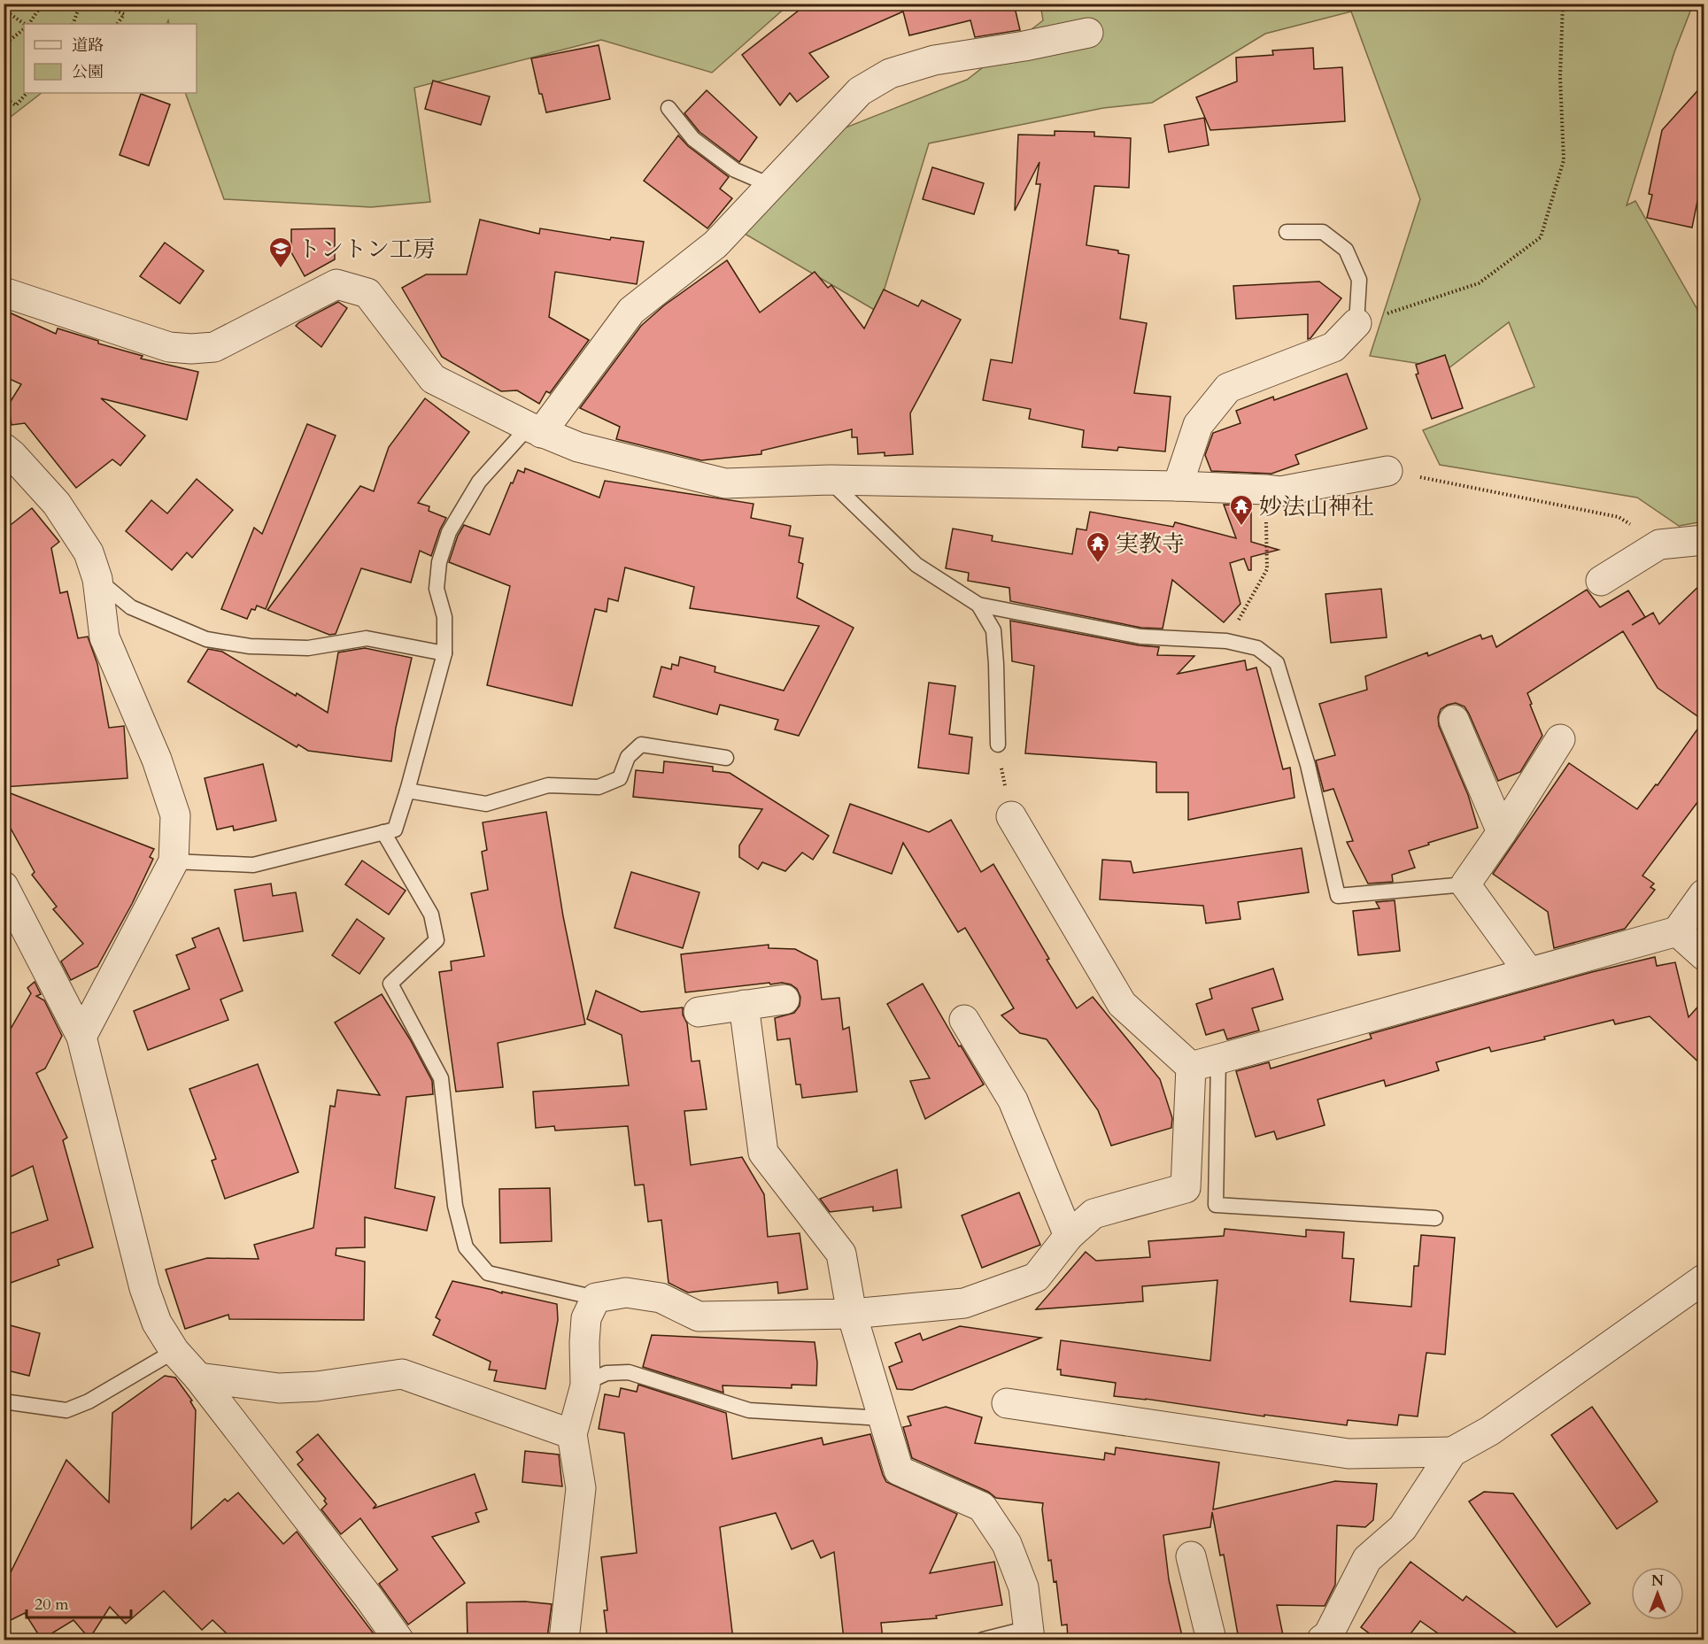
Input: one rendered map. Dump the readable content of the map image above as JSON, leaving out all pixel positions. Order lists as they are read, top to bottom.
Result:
{
  "places": {
    "school or university": ["トントン工房"],
    "temple": ["妙法山神社", "実教寺"]
  },
  "legend": ["道路", "公園"],
  "scale_bar": "20 m",
  "north": "top"
}
